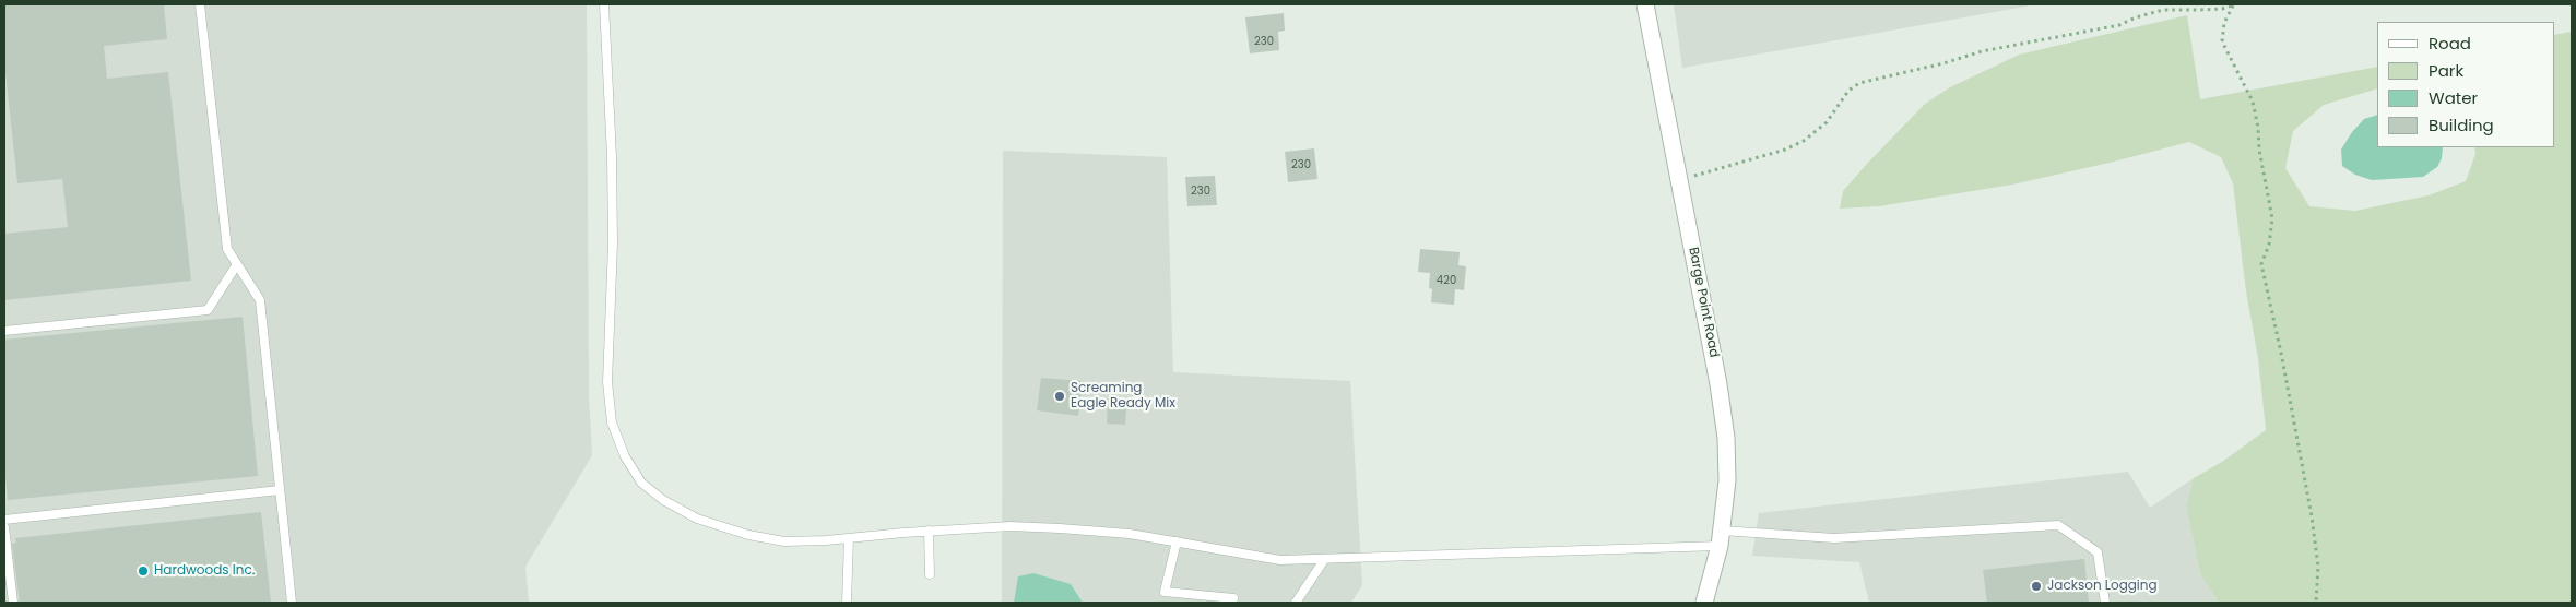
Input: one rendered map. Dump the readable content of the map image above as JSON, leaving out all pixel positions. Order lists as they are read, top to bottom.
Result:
{
  "streets": {
    "street": ["Barge Point Road"]
  },
  "places": ["Screaming Eagle Ready Mix", "Hardwoods Inc.", "Jackson Logging"],
  "house_numbers": [
    "230",
    "230",
    "230",
    "420"
  ],
  "legend": [
    "Road",
    "Park",
    "Water",
    "Building"
  ]
}
